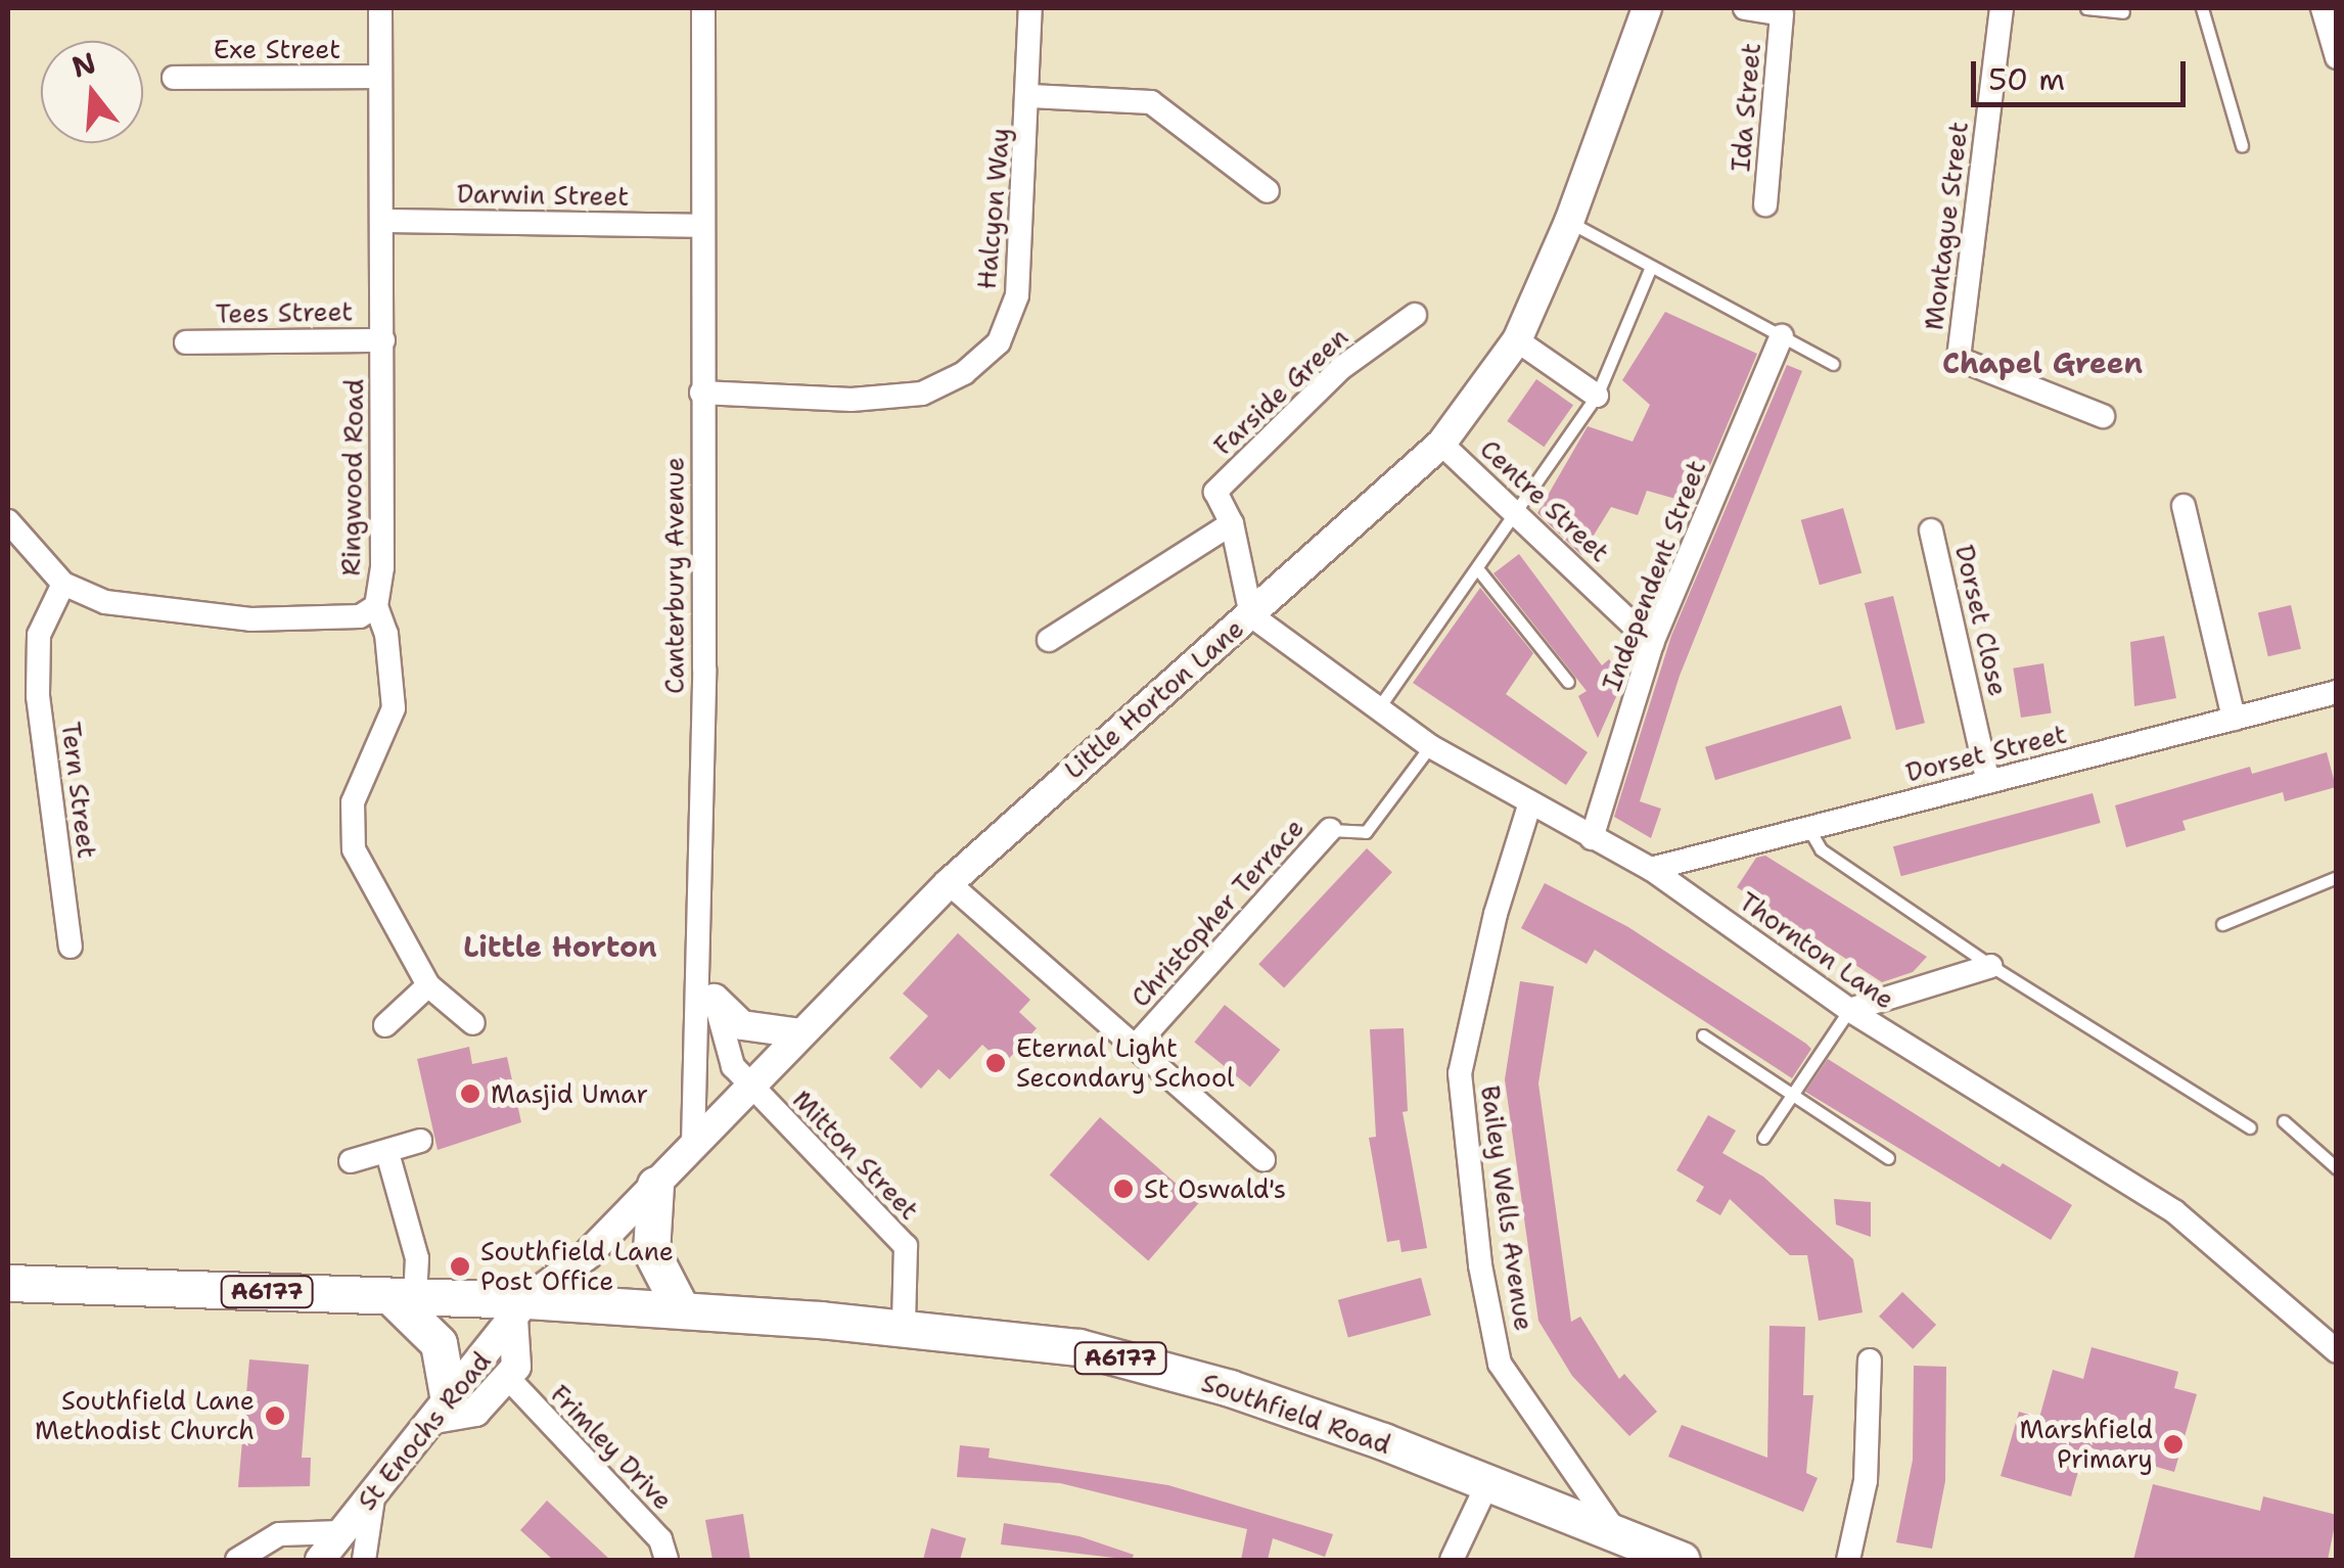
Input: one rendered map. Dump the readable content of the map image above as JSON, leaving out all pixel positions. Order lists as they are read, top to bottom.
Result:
{
  "streets": {
    "main road": ["A6177", "Southfield Road"],
    "street": [
      "Exe Street",
      "Ida Street",
      "Darwin Street",
      "Halcyon Way",
      "Montague Street",
      "Tees Street",
      "Farside Green",
      "Ringwood Road",
      "Centre Street",
      "Canterbury Avenue",
      "Independent Street",
      "Dorset Close",
      "Little Horton Lane",
      "Dorset Street",
      "Tern Street",
      "Christopher Terrace",
      "Thornton Lane",
      "Mitton Street",
      "Bailey Wells Avenue",
      "St Enochs Road",
      "Frimley Drive"
    ]
  },
  "crossings": [
    ["Exe Street", "Ringwood Road"],
    ["Darwin Street", "Ringwood Road"],
    ["Darwin Street", "Canterbury Avenue"],
    ["Halcyon Way", "Canterbury Avenue"],
    ["Tees Street", "Ringwood Road"],
    ["Farside Green", "Little Horton Lane"],
    ["Farside Green", "Thornton Lane"],
    ["Ringwood Road", "Tern Street"],
    ["Centre Street", "Independent Street"],
    ["Centre Street", "Little Horton Lane"],
    ["Canterbury Avenue", "Little Horton Lane"],
    ["Canterbury Avenue", "Mitton Street"],
    ["Independent Street", "Thornton Lane"],
    ["Dorset Close", "Dorset Street"],
    ["Little Horton Lane", "Thornton Lane"],
    ["Little Horton Lane", "Mitton Street"],
    ["Little Horton Lane", "A6177"],
    ["Little Horton Lane", "Southfield Road"],
    ["Little Horton Lane", "St Enochs Road"],
    ["Dorset Street", "Thornton Lane"],
    ["Christopher Terrace", "Thornton Lane"],
    ["Thornton Lane", "Bailey Wells Avenue"],
    ["Mitton Street", "Southfield Road"],
    ["Bailey Wells Avenue", "Southfield Road"],
    ["A6177", "Southfield Road"],
    ["A6177", "St Enochs Road"],
    ["Southfield Road", "St Enochs Road"]
  ],
  "districts": ["Chapel Green", "Little Horton"],
  "places": [
    "Eternal Light Secondary School",
    "Masjid Umar",
    "St Oswald's",
    "Southfield Lane Post Office",
    "Southfield Lane Methodist Church",
    "Marshfield Primary"
  ],
  "scale_bar": "50 m",
  "north": "top"
}
